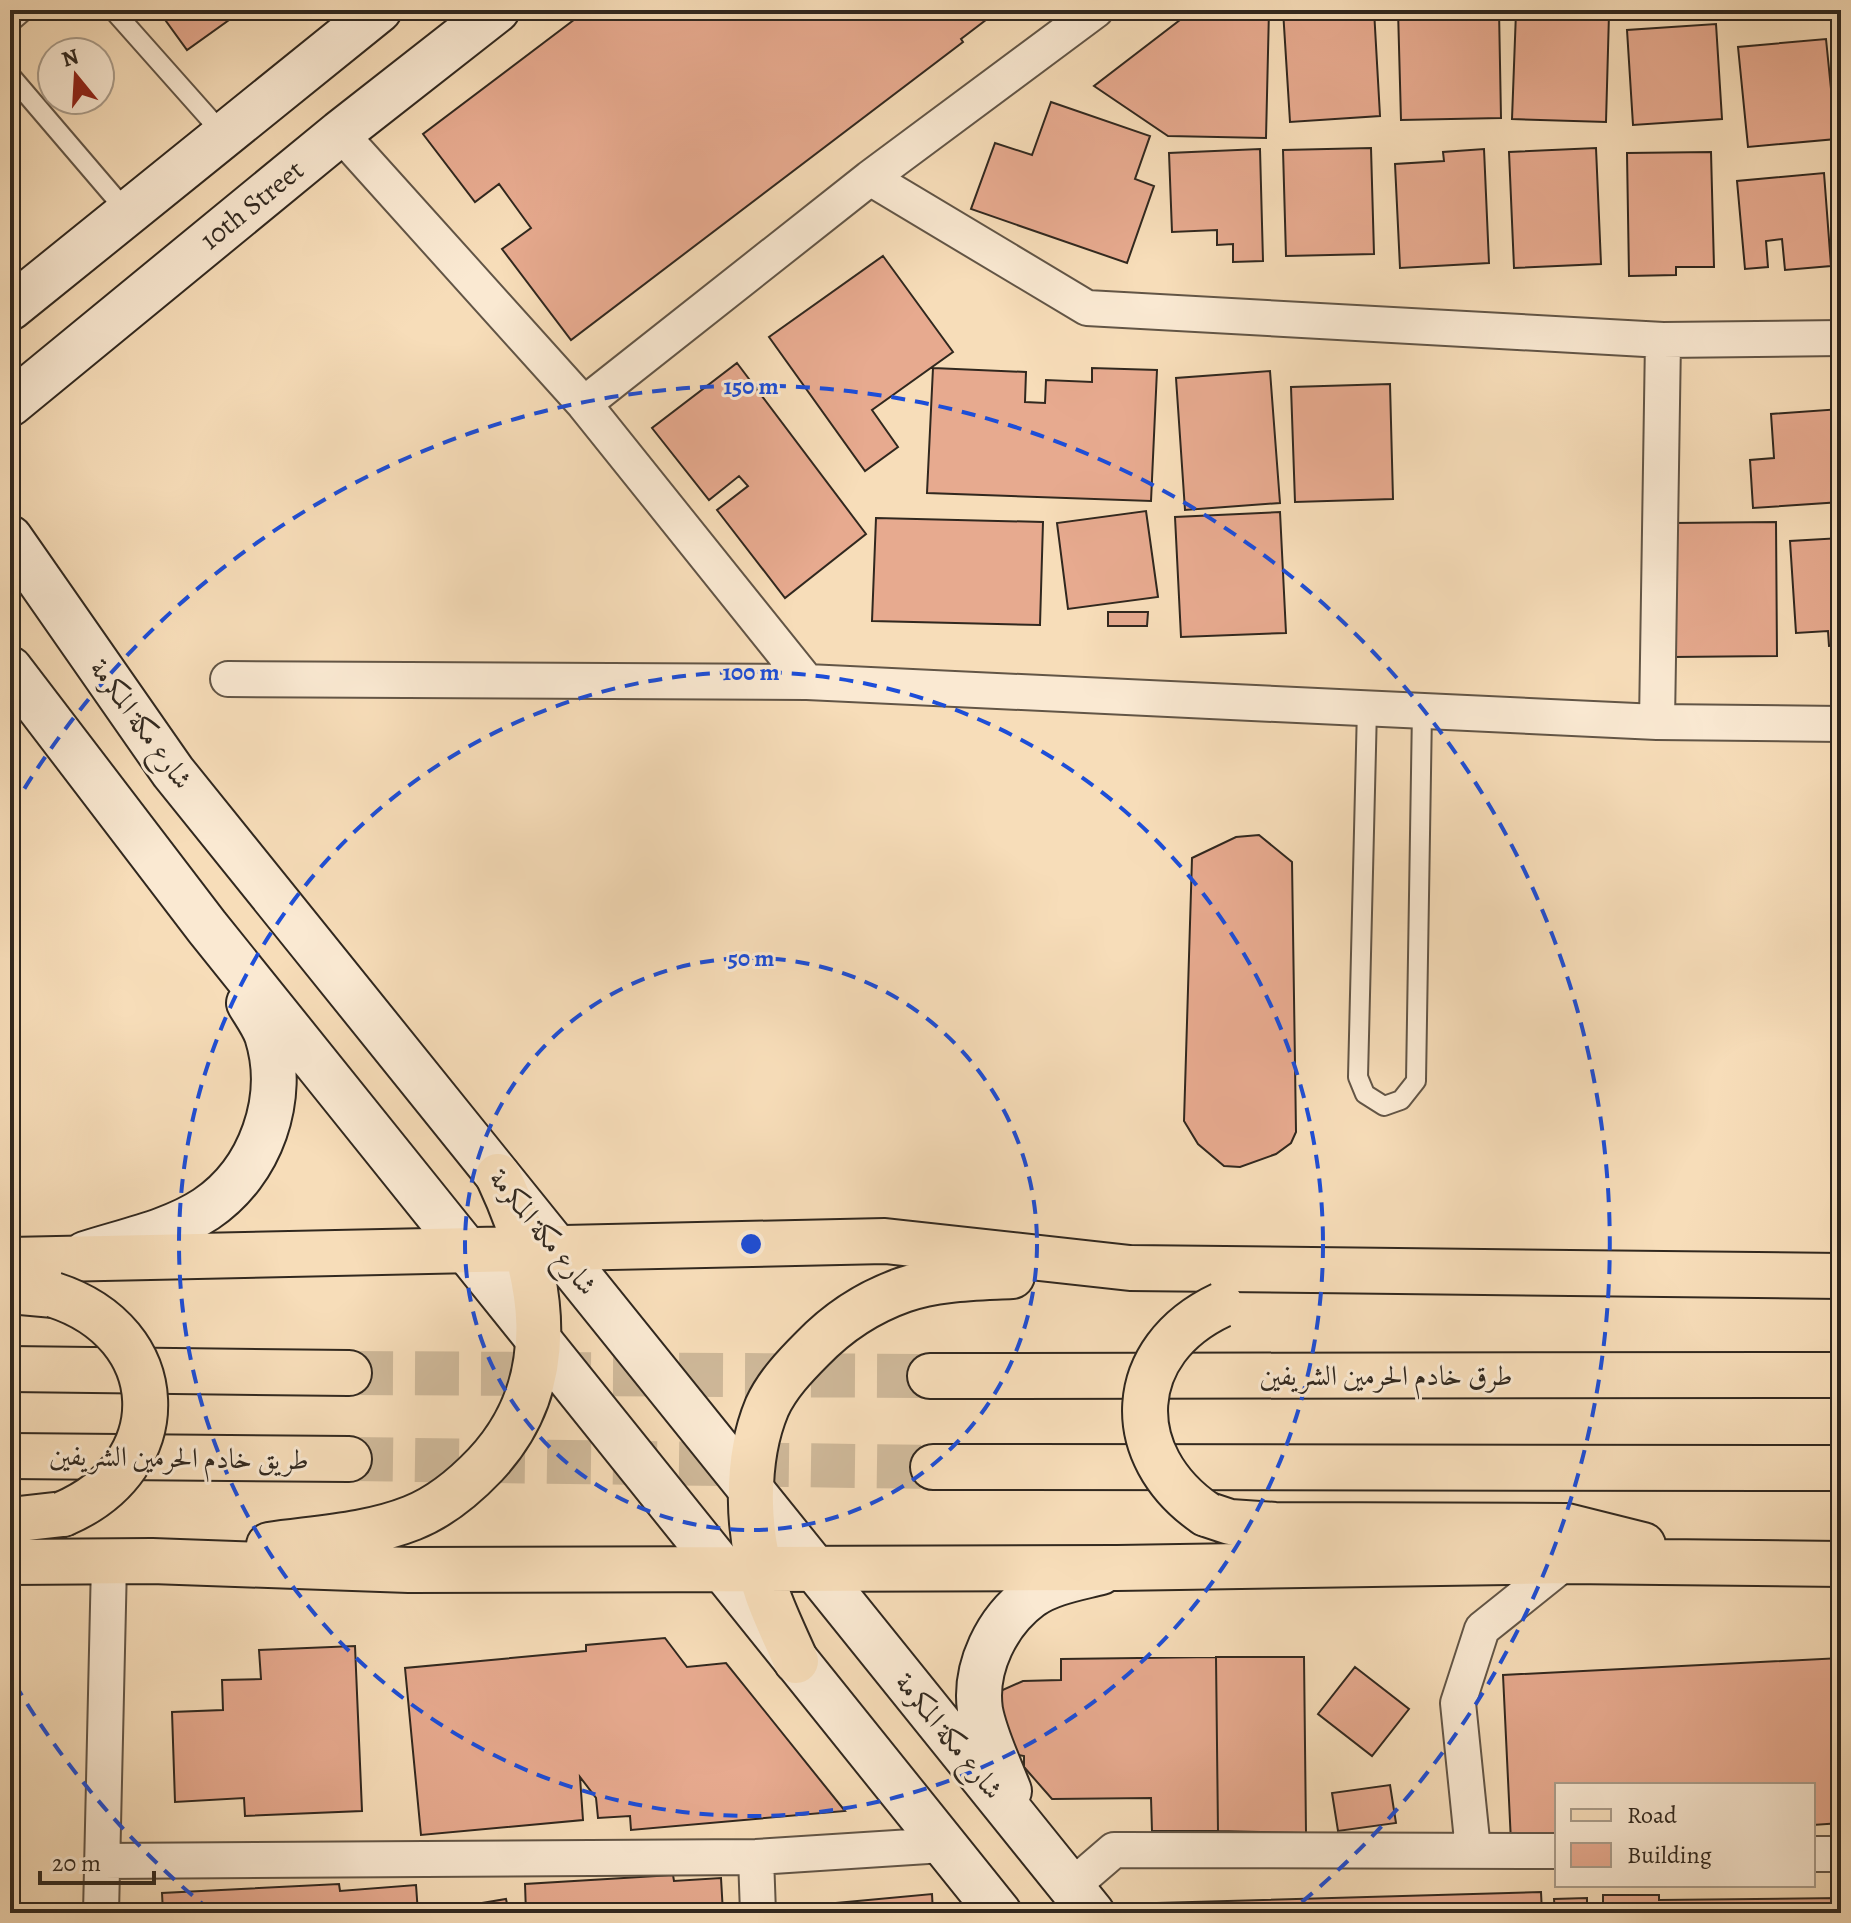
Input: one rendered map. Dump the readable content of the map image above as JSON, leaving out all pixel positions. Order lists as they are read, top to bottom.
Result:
{
  "streets": {
    "main road": [
      "10th Street",
      "شارع مكة المكرمة",
      "طرق خادم الحرمين الشريفين",
      "طريق خادم الحرمين الشريفين"
    ]
  },
  "legend": ["Road", "Building"],
  "scale_bar": "20 m",
  "north": "top",
  "rings": ["150 m", "100 m", "50 m"]
}
